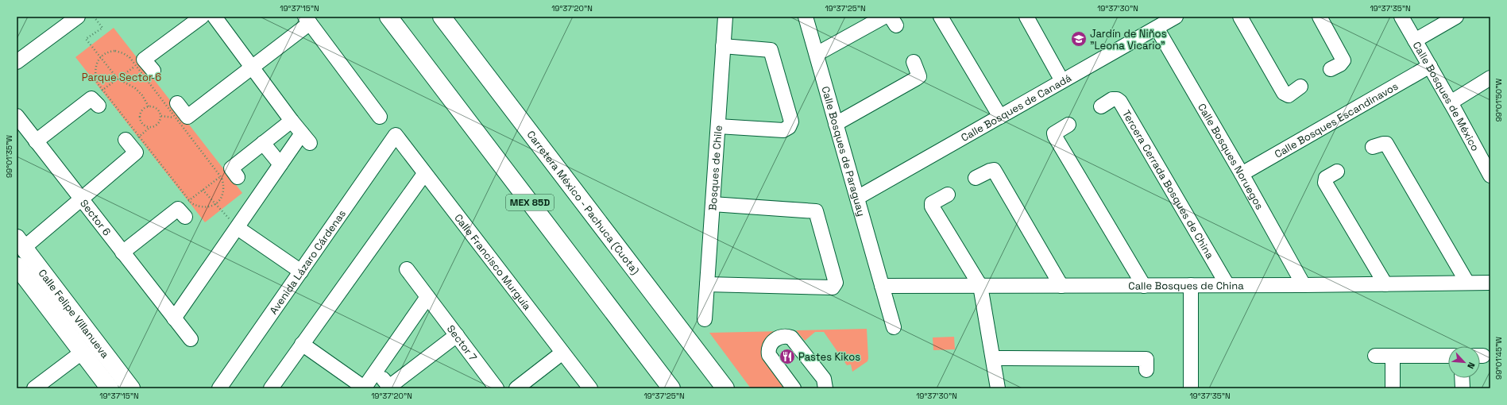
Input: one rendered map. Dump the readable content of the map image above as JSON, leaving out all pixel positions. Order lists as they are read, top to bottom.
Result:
{
  "streets": {
    "main road": ["MEX 85D", "Carretera México - Pachuca (Cuota)", "Calle Felipe Villanueva"],
    "street": [
      "Calle Bosques de México",
      "Calle Bosques de Canadá",
      "Calle Bosques Escandinavos",
      "Calle Bosques de Paraguay",
      "Calle Bosques Noruegos",
      "Bosques de Chile",
      "Tercera Cerrada Bosques de China",
      "Sector 6",
      "Avenida Lázaro Cárdenas",
      "Calle Francisco Murguía",
      "Calle Bosques de China",
      "Sector 7"
    ]
  },
  "crossings": [
    ["Calle Bosques de México", "Calle Bosques Escandinavos"],
    ["Calle Bosques de Canadá", "Calle Bosques de Paraguay"],
    ["Calle Bosques de Canadá", "Calle Bosques Noruegos"],
    ["Calle Bosques Escandinavos", "Calle Bosques Noruegos"],
    ["Calle Bosques de Paraguay", "Calle Bosques de China"],
    ["Calle Bosques Noruegos", "Calle Bosques de China"],
    ["Tercera Cerrada Bosques de China", "Calle Bosques de China"],
    ["Avenida Lázaro Cárdenas", "Calle Francisco Murguía"]
  ],
  "parks": ["Parque Sector 6"],
  "places": {
    "school or university": ["Jardín de Niños \"Leona Vicario\""],
    "restaurant": ["Pastes Kikos"]
  },
  "north": "bottom right",
  "coordinates": [
    "19°37'15\"N",
    "19°37'20\"N",
    "19°37'25\"N",
    "19°37'30\"N",
    "19°37'35\"N",
    "99°01'50\"W",
    "99°01'35\"W",
    "99°01'45\"W"
  ]
}
